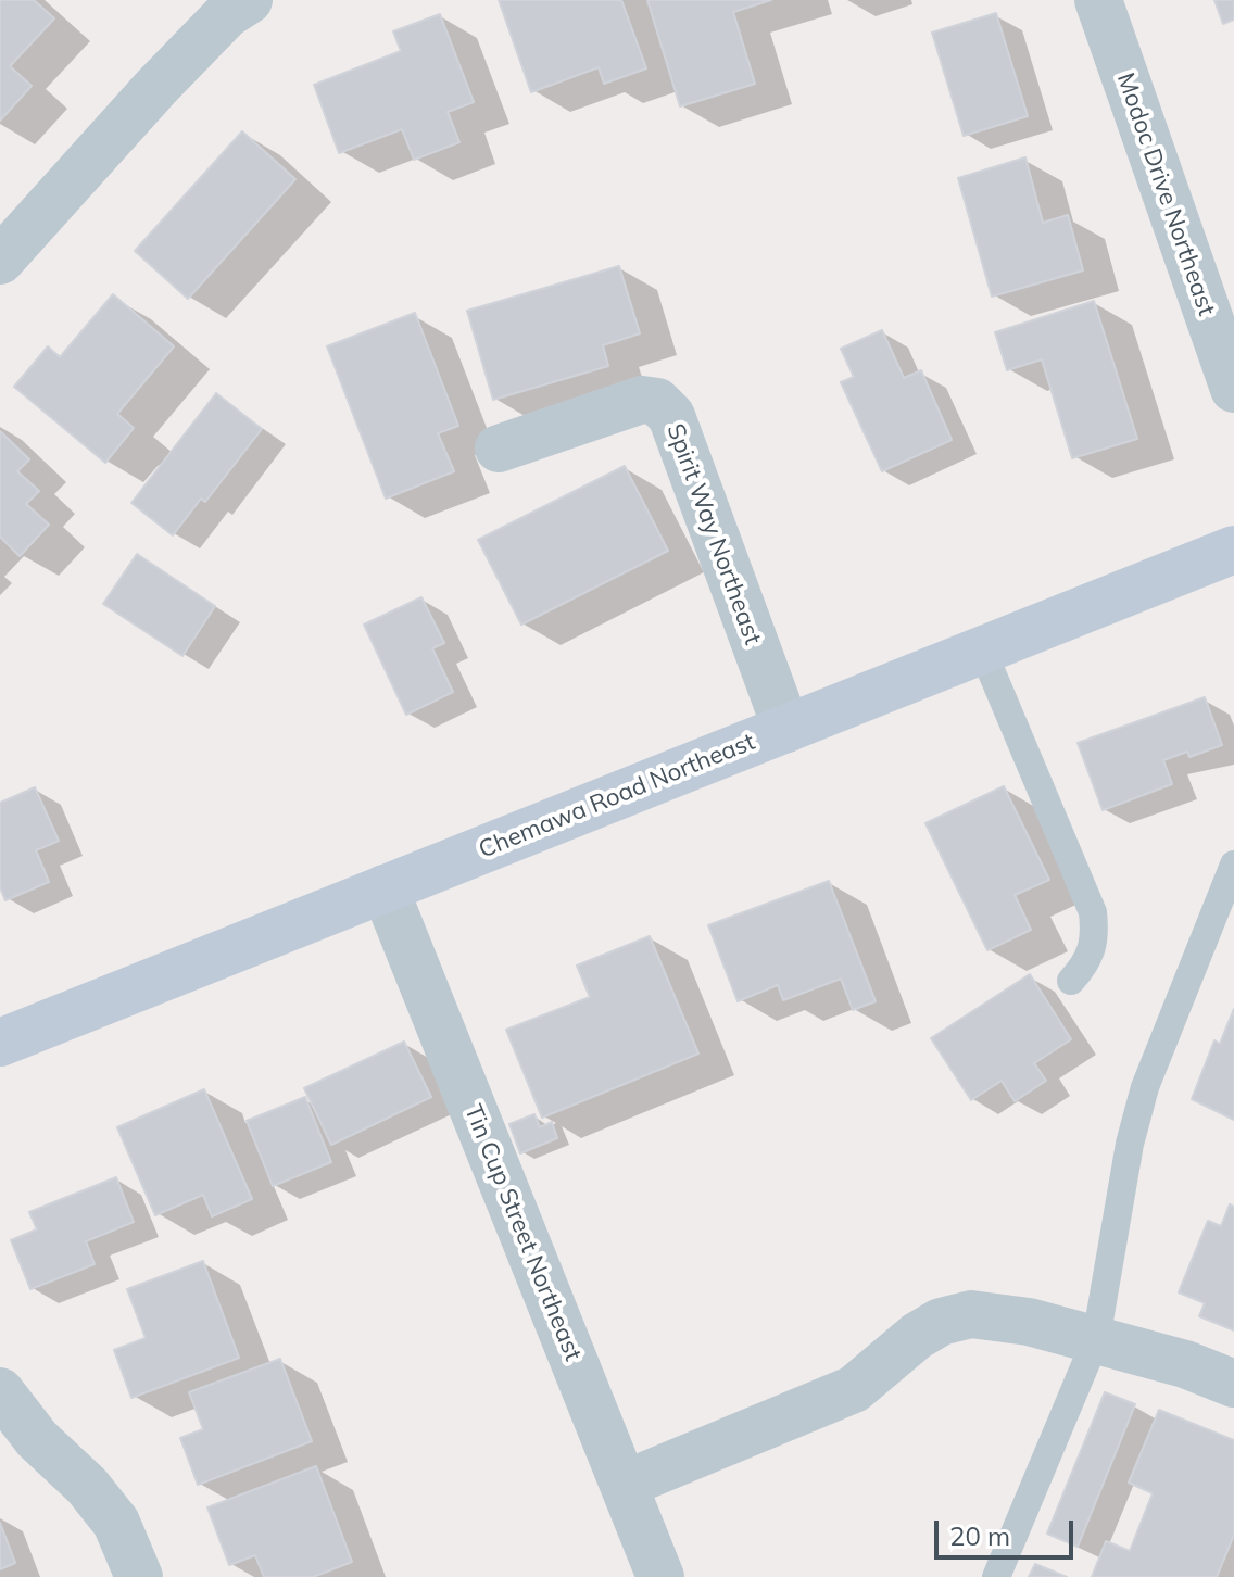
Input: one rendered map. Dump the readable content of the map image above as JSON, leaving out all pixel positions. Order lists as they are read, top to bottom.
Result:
{
  "streets": {
    "main road": ["Chemawa Road Northeast"],
    "street": ["Modoc Drive Northeast", "Spirit Way Northeast", "Tin Cup Street Northeast"]
  },
  "crossings": [
    ["Spirit Way Northeast", "Chemawa Road Northeast"],
    ["Chemawa Road Northeast", "Tin Cup Street Northeast"]
  ],
  "scale_bar": "20 m"
}
